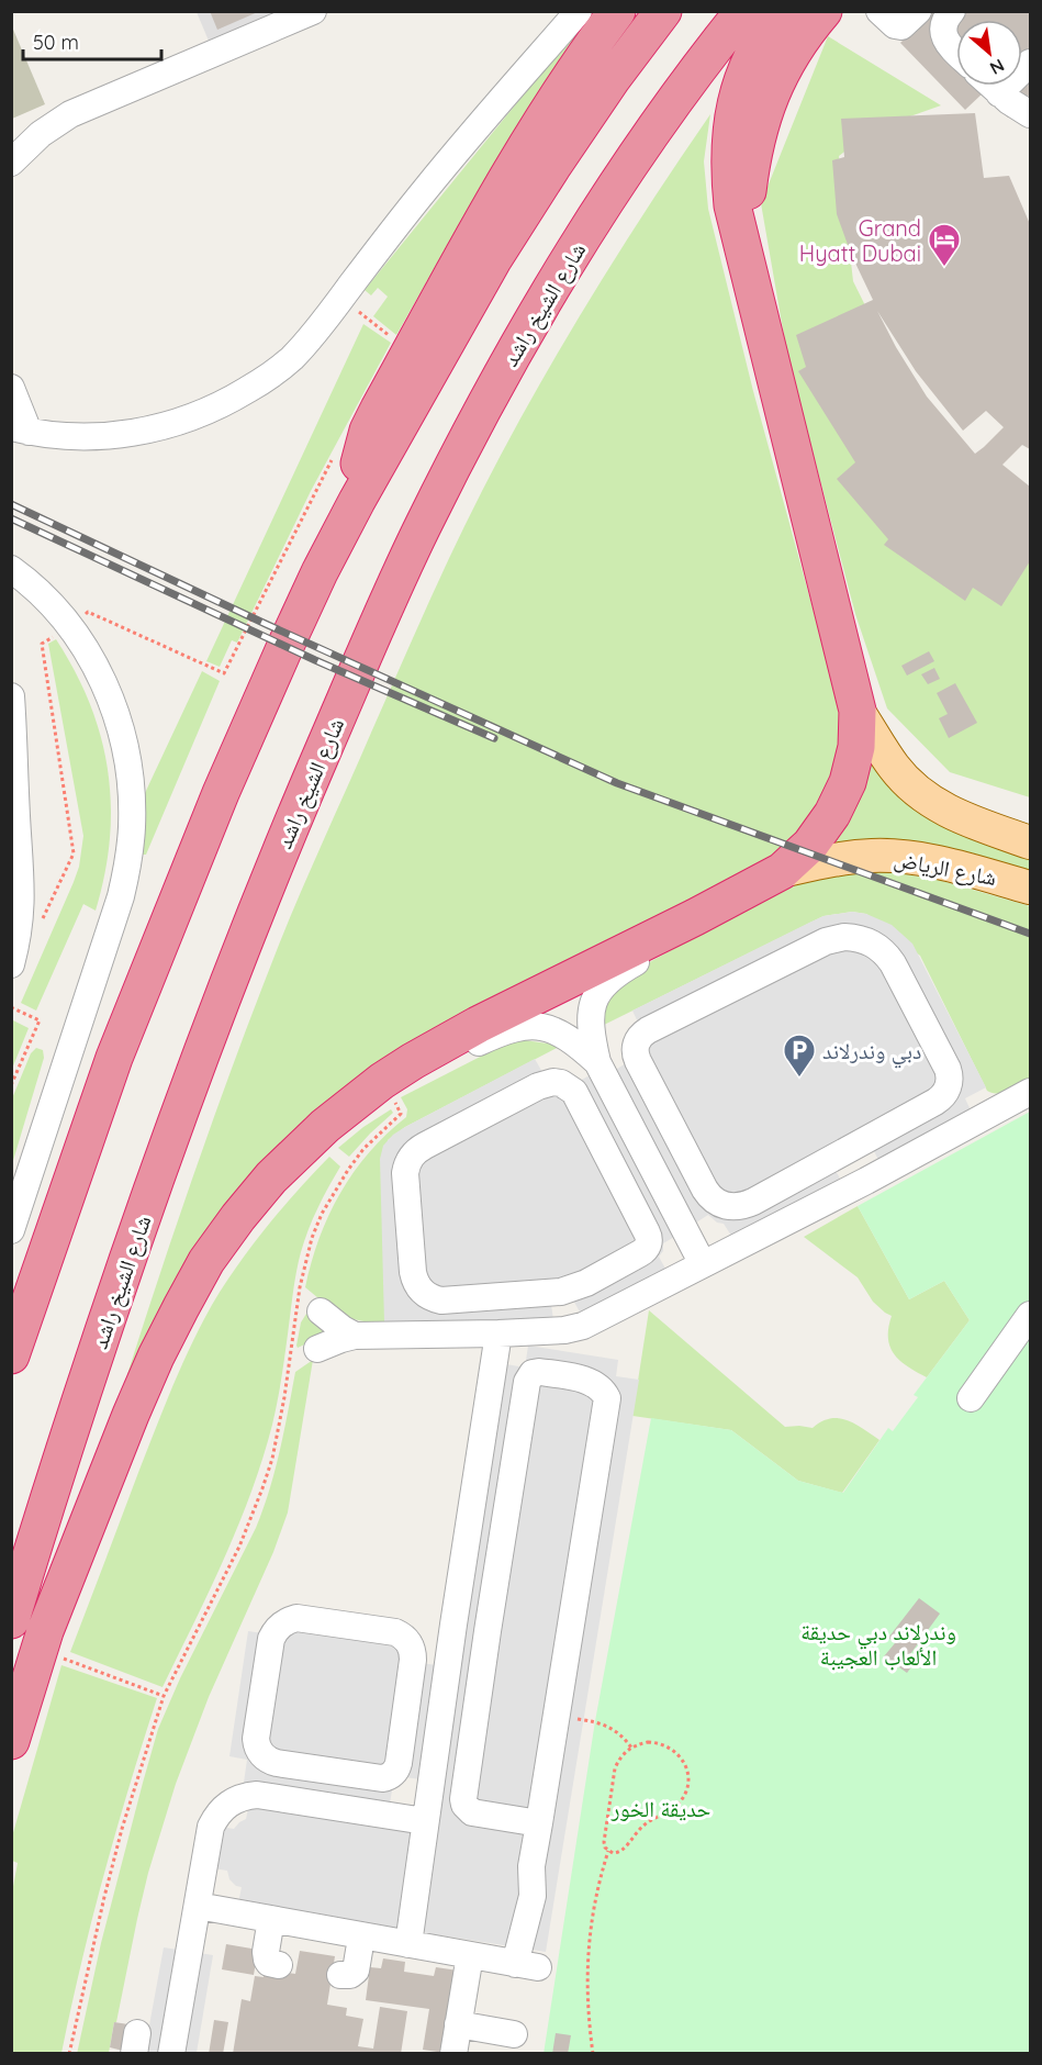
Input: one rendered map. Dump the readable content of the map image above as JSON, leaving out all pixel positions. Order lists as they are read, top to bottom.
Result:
{
  "streets": {
    "highway": ["شارع الشيخ راشد"],
    "main road": ["شارع الرياض"]
  },
  "parks": ["وندرلاند دبي حديقة الألعاب العجيبة", "حديقة الخور"],
  "places": {
    "hotel": ["Grand Hyatt Dubai"],
    "parking": ["دبي وندرلاند"]
  },
  "scale_bar": "50 m",
  "north": "bottom right"
}
